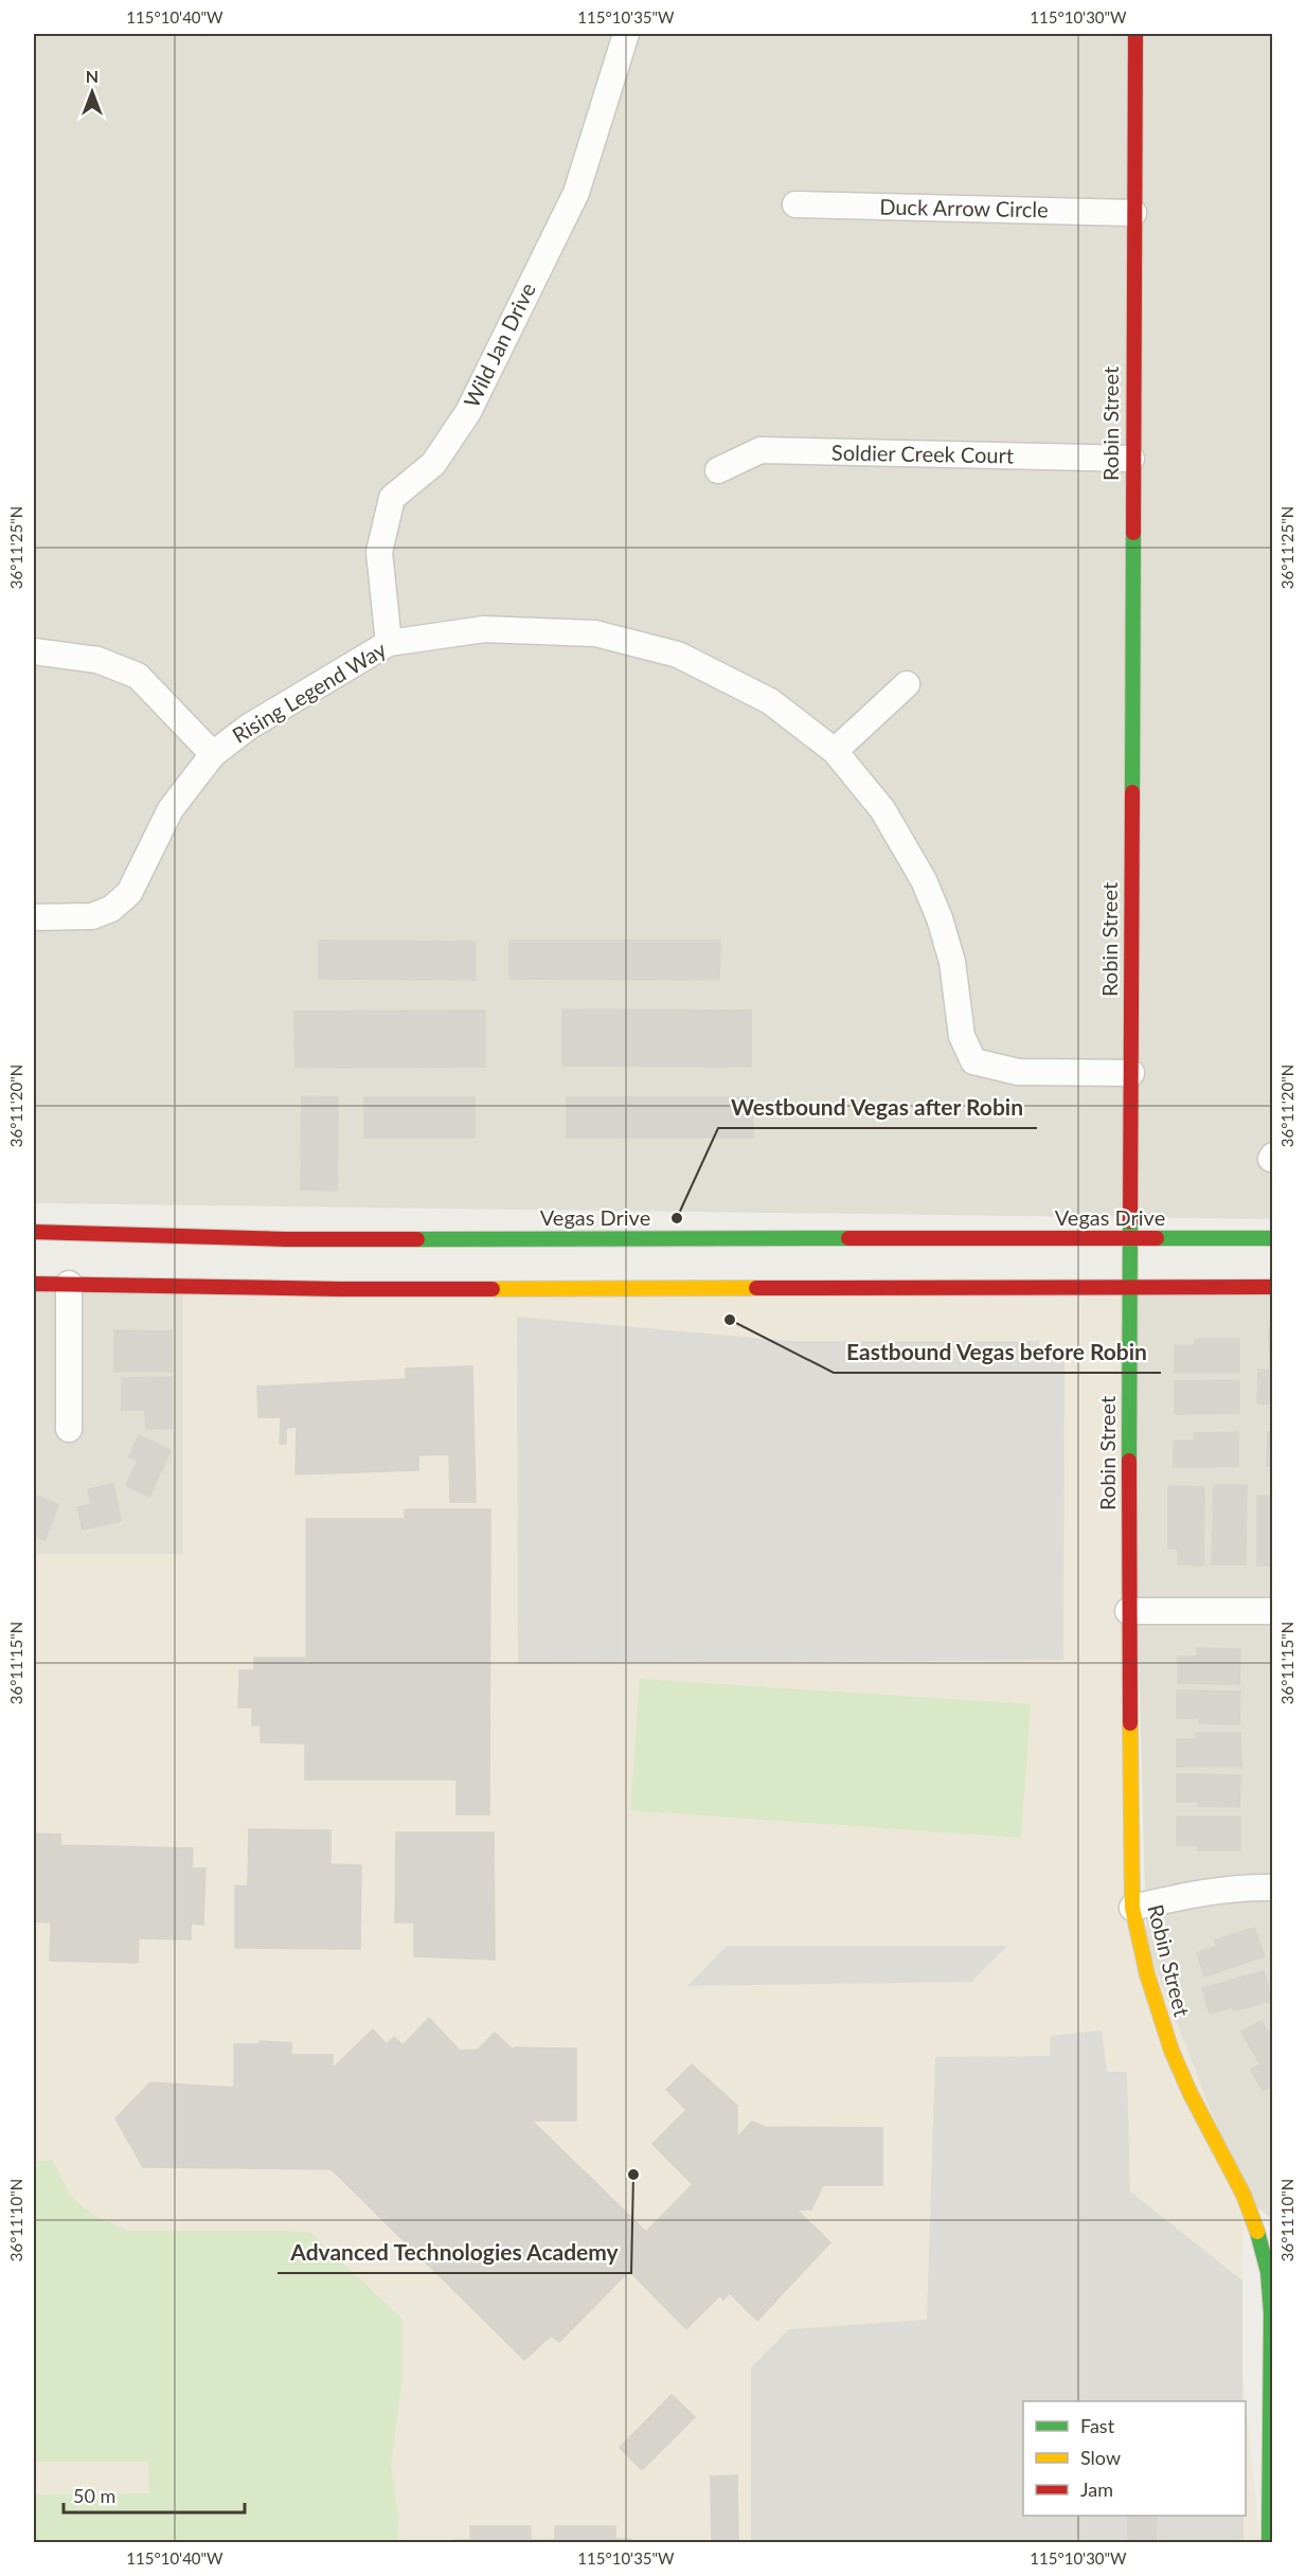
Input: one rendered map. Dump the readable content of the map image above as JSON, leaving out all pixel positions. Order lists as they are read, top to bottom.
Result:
{
  "streets": {
    "street": [
      "Duck Arrow Circle",
      "Wild Jan Drive",
      "Robin Street",
      "Soldier Creek Court",
      "Rising Legend Way",
      "Vegas Drive"
    ]
  },
  "crossings": [
    ["Duck Arrow Circle", "Robin Street"],
    ["Wild Jan Drive", "Rising Legend Way"],
    ["Robin Street", "Soldier Creek Court"],
    ["Robin Street", "Rising Legend Way"],
    ["Robin Street", "Vegas Drive"]
  ],
  "places": ["Westbound Vegas after Robin", "Eastbound Vegas before Robin", "Advanced Technologies Academy"],
  "legend": ["Fast", "Slow", "Jam"],
  "scale_bar": "50 m",
  "north": "top",
  "coordinates": [
    "115°10'40\"W",
    "115°10'35\"W",
    "115°10'30\"W",
    "36°11'25\"N",
    "36°11'20\"N",
    "36°11'15\"N",
    "36°11'10\"N"
  ]
}
